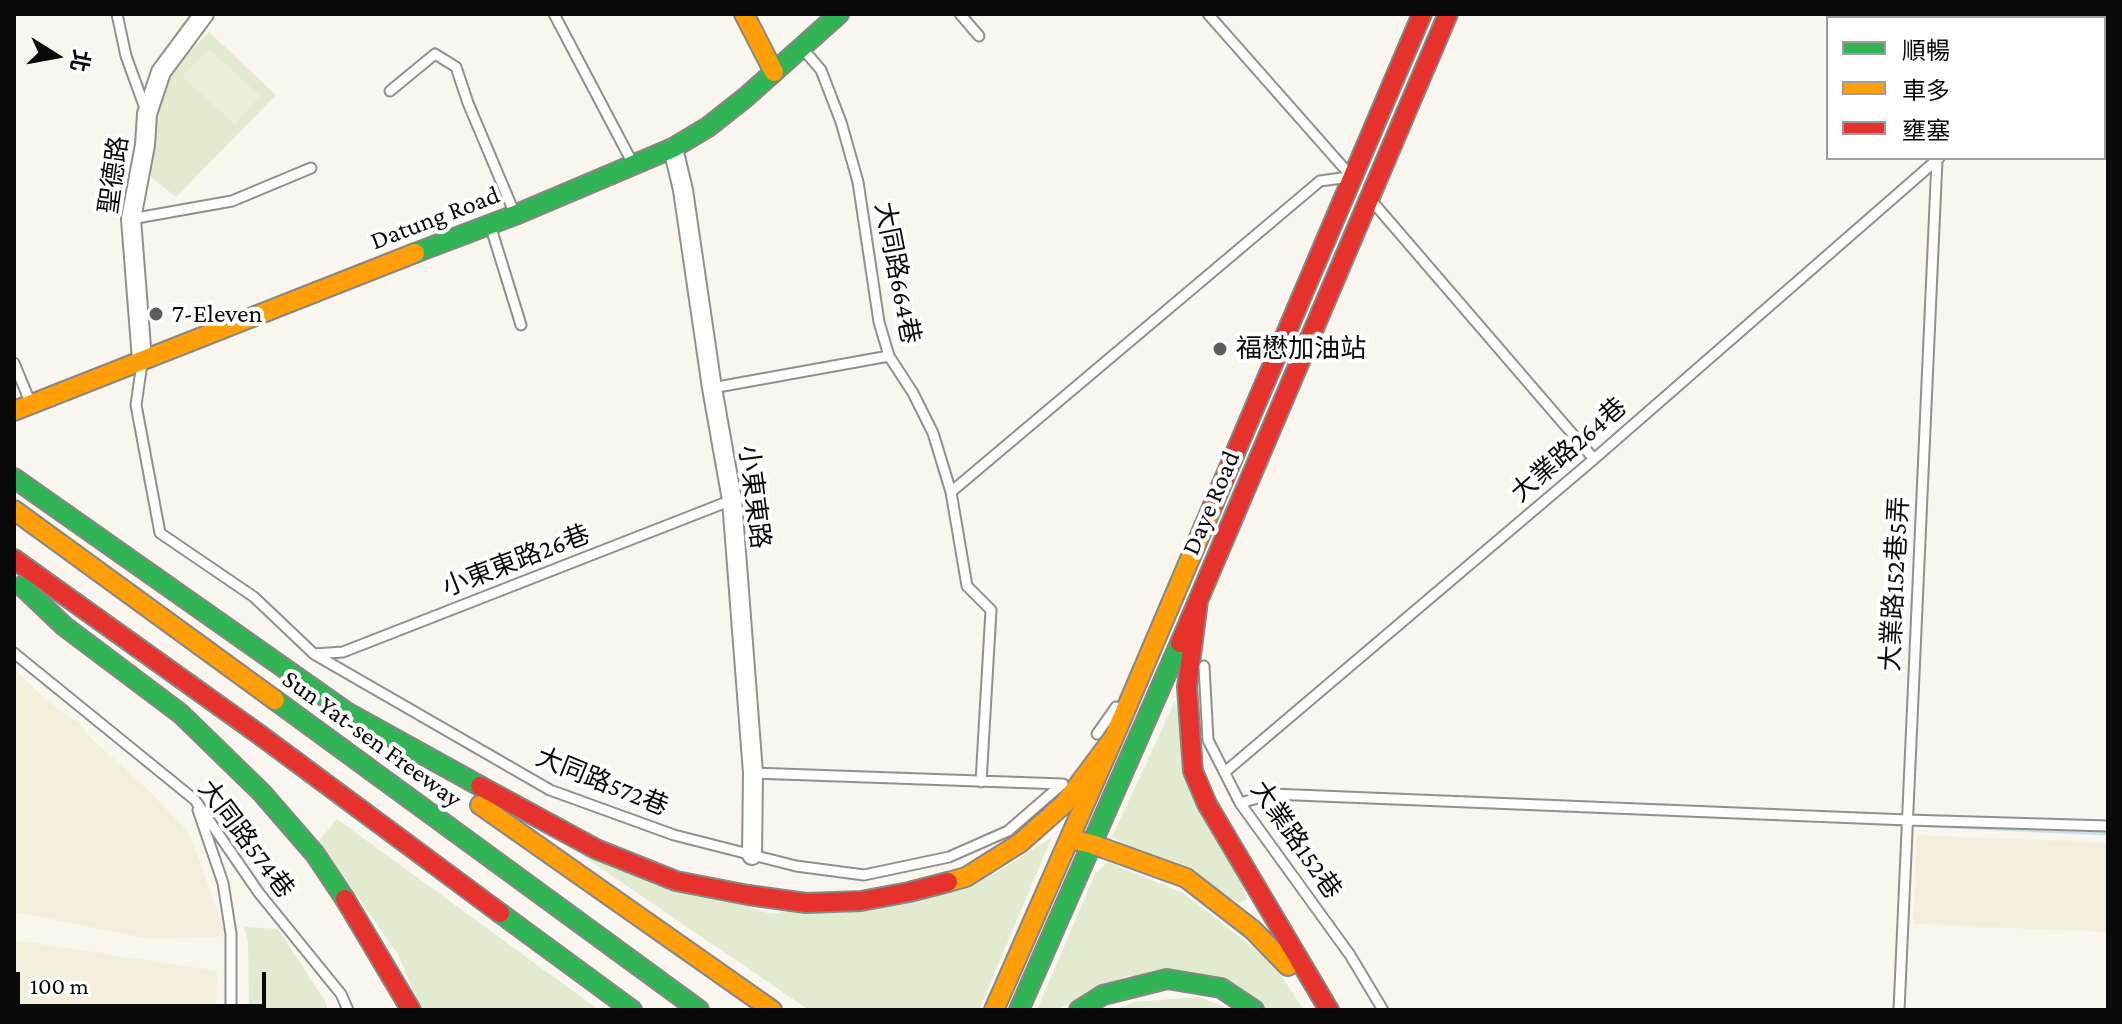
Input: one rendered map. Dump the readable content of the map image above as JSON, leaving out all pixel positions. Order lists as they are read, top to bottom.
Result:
{
  "streets": {
    "main road": ["Datung Road", "Daye Road", "Sun Yat-sen Freeway"],
    "street": ["聖德路", "小東東路"],
    "lane": [
      "大同路664巷",
      "大業路264巷",
      "小東東路26巷",
      "大業路152巷5弄",
      "大同路572巷",
      "大同路574巷",
      "大業路152巷"
    ]
  },
  "crossings": [
    ["聖德路", "Datung Road"],
    ["聖德路", "大同路572巷"],
    ["Datung Road", "大同路664巷"],
    ["Datung Road", "小東東路"],
    ["Datung Road", "大同路572巷"],
    ["大業路264巷", "大業路152巷"],
    ["小東東路", "小東東路26巷"],
    ["小東東路", "大同路572巷"],
    ["小東東路26巷", "大同路572巷"]
  ],
  "places": ["7-Eleven", "福懋加油站"],
  "legend": ["順暢", "車多", "壅塞"],
  "scale_bar": "100 m",
  "north": "right"
}
